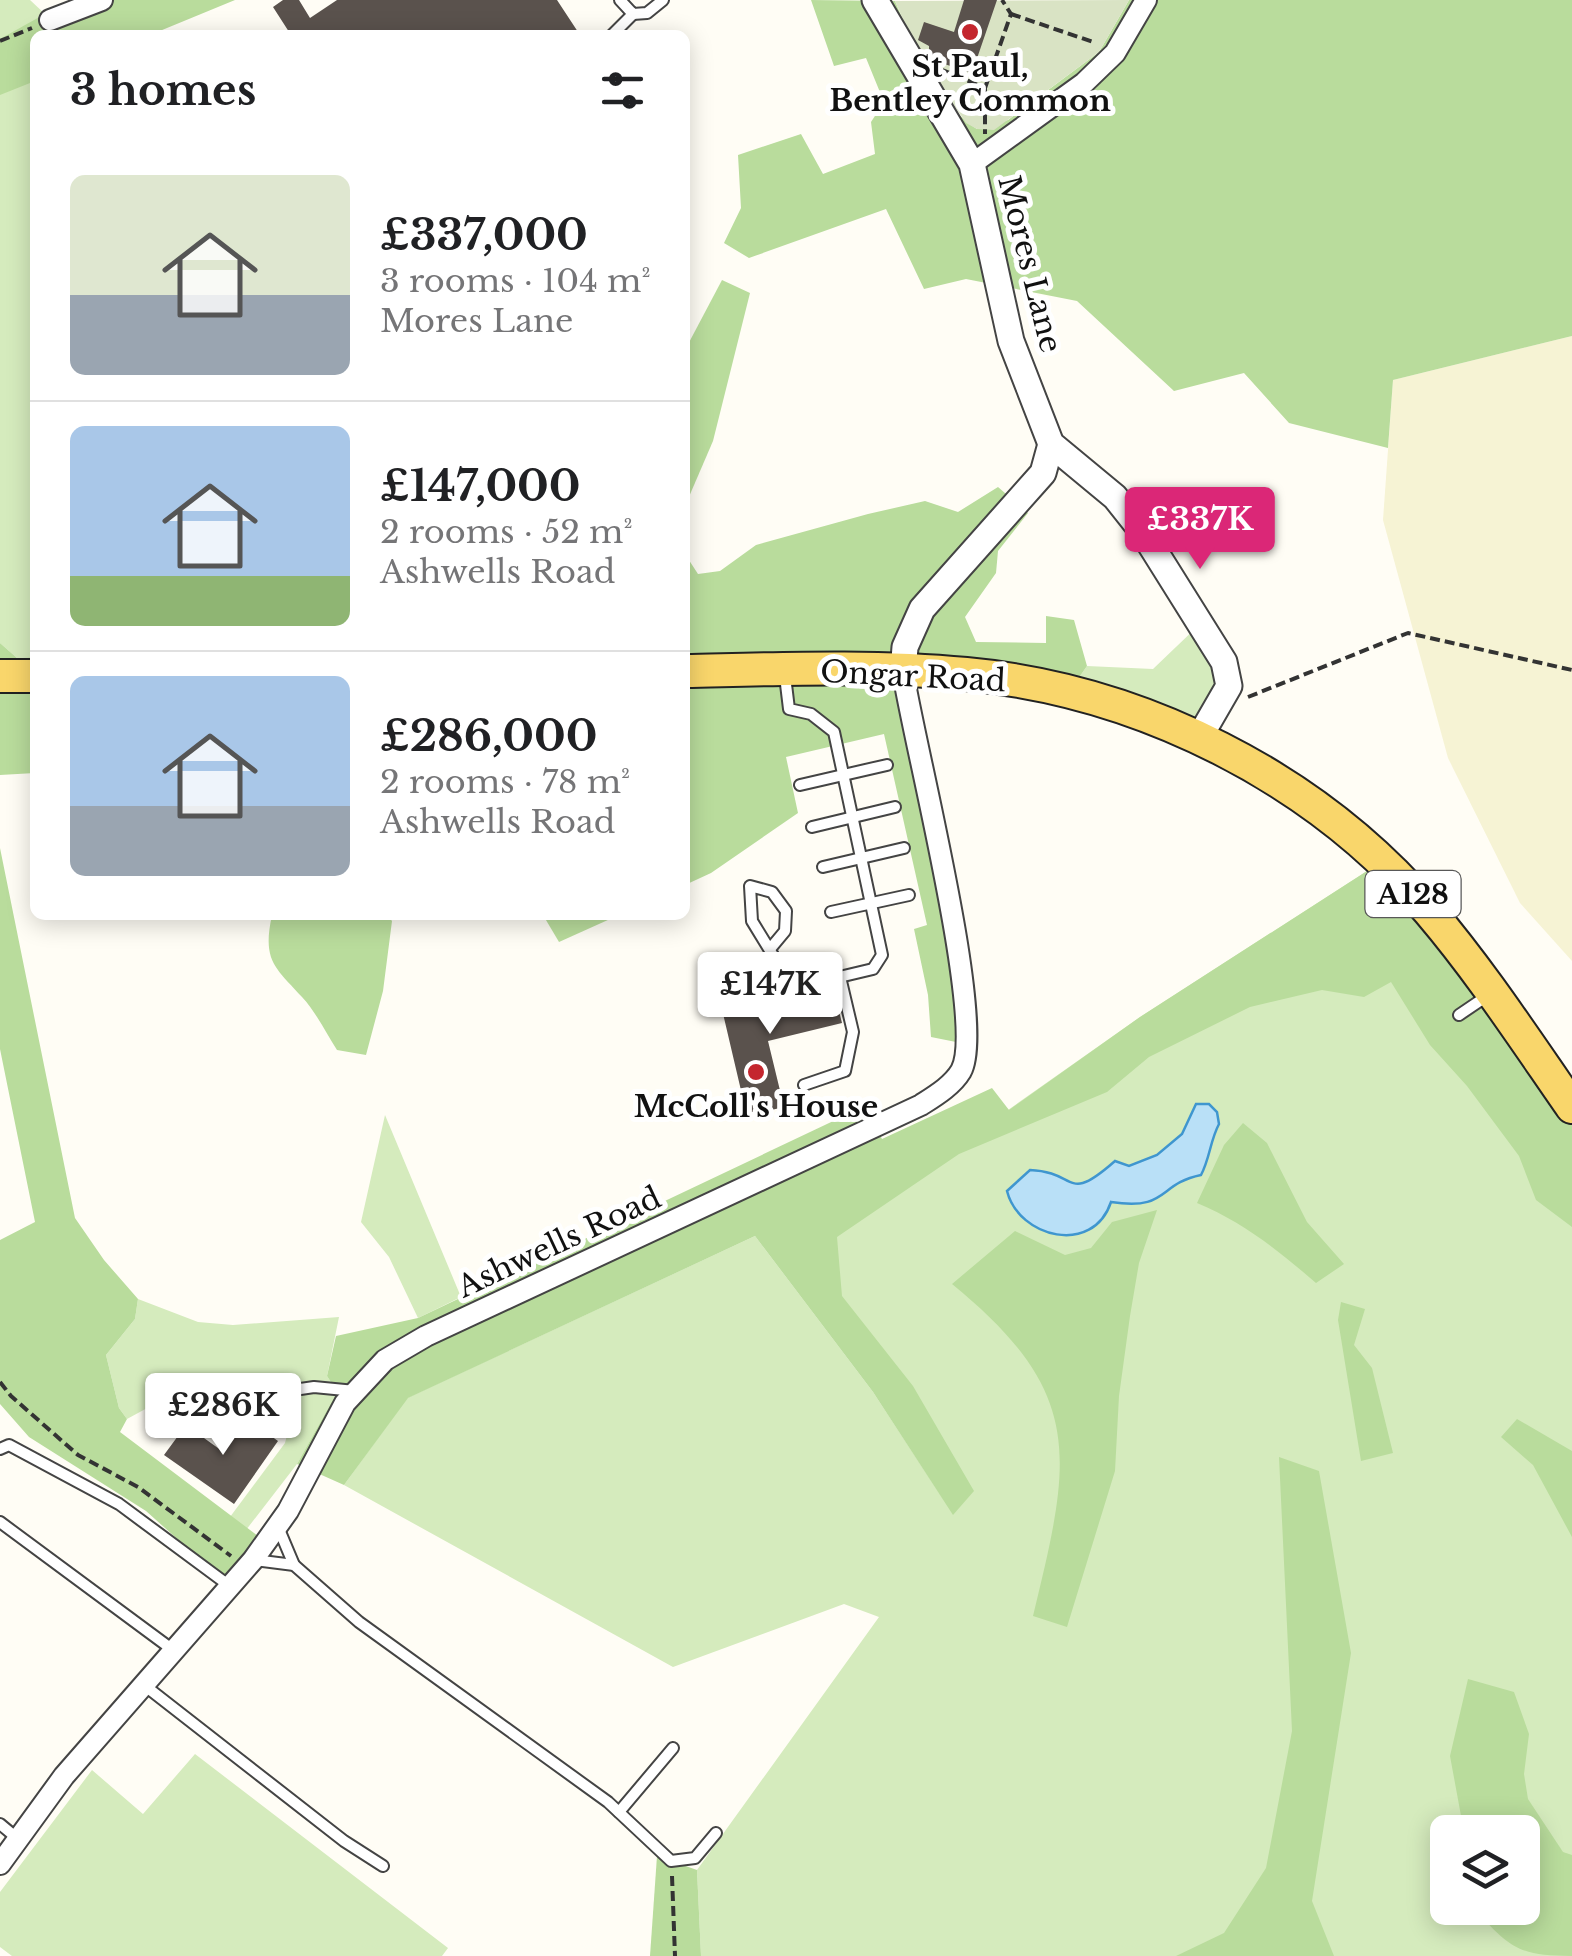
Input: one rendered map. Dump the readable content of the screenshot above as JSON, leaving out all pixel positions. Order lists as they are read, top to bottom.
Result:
{
  "streets": {
    "main road": ["Ongar Road", "A128"],
    "street": ["Mores Lane", "Ashwells Road"]
  },
  "crossings": [
    ["Ongar Road", "Ashwells Road"]
  ],
  "places": ["St Paul, Bentley Common", "McColl's House"],
  "page": {
    "heading": "3 homes",
    "list": [
      {
        "name": "£337,000",
        "note": "3 rooms · 104 m² · Mores Lane"
      },
      {
        "name": "£147,000",
        "note": "2 rooms · 52 m² · Ashwells Road"
      },
      {
        "name": "£286,000",
        "note": "2 rooms · 78 m² · Ashwells Road"
      }
    ],
    "price": ["£337K", "£147K", "£286K"]
  }
}
